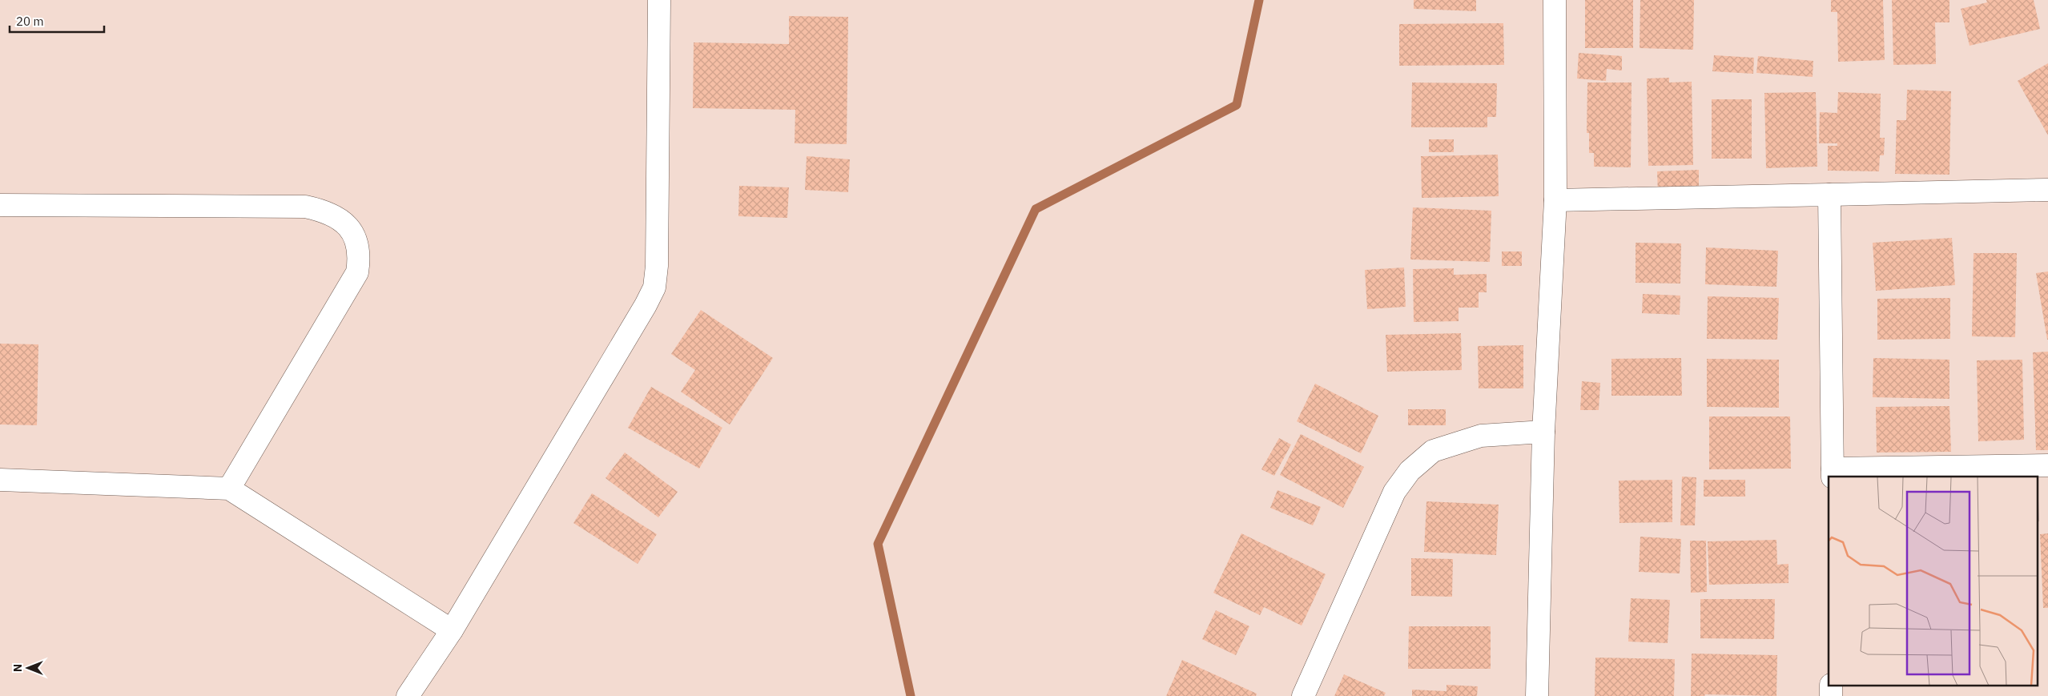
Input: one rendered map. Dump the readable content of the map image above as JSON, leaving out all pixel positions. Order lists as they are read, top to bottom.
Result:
{
  "scale_bar": "20 m",
  "north": "left"
}
